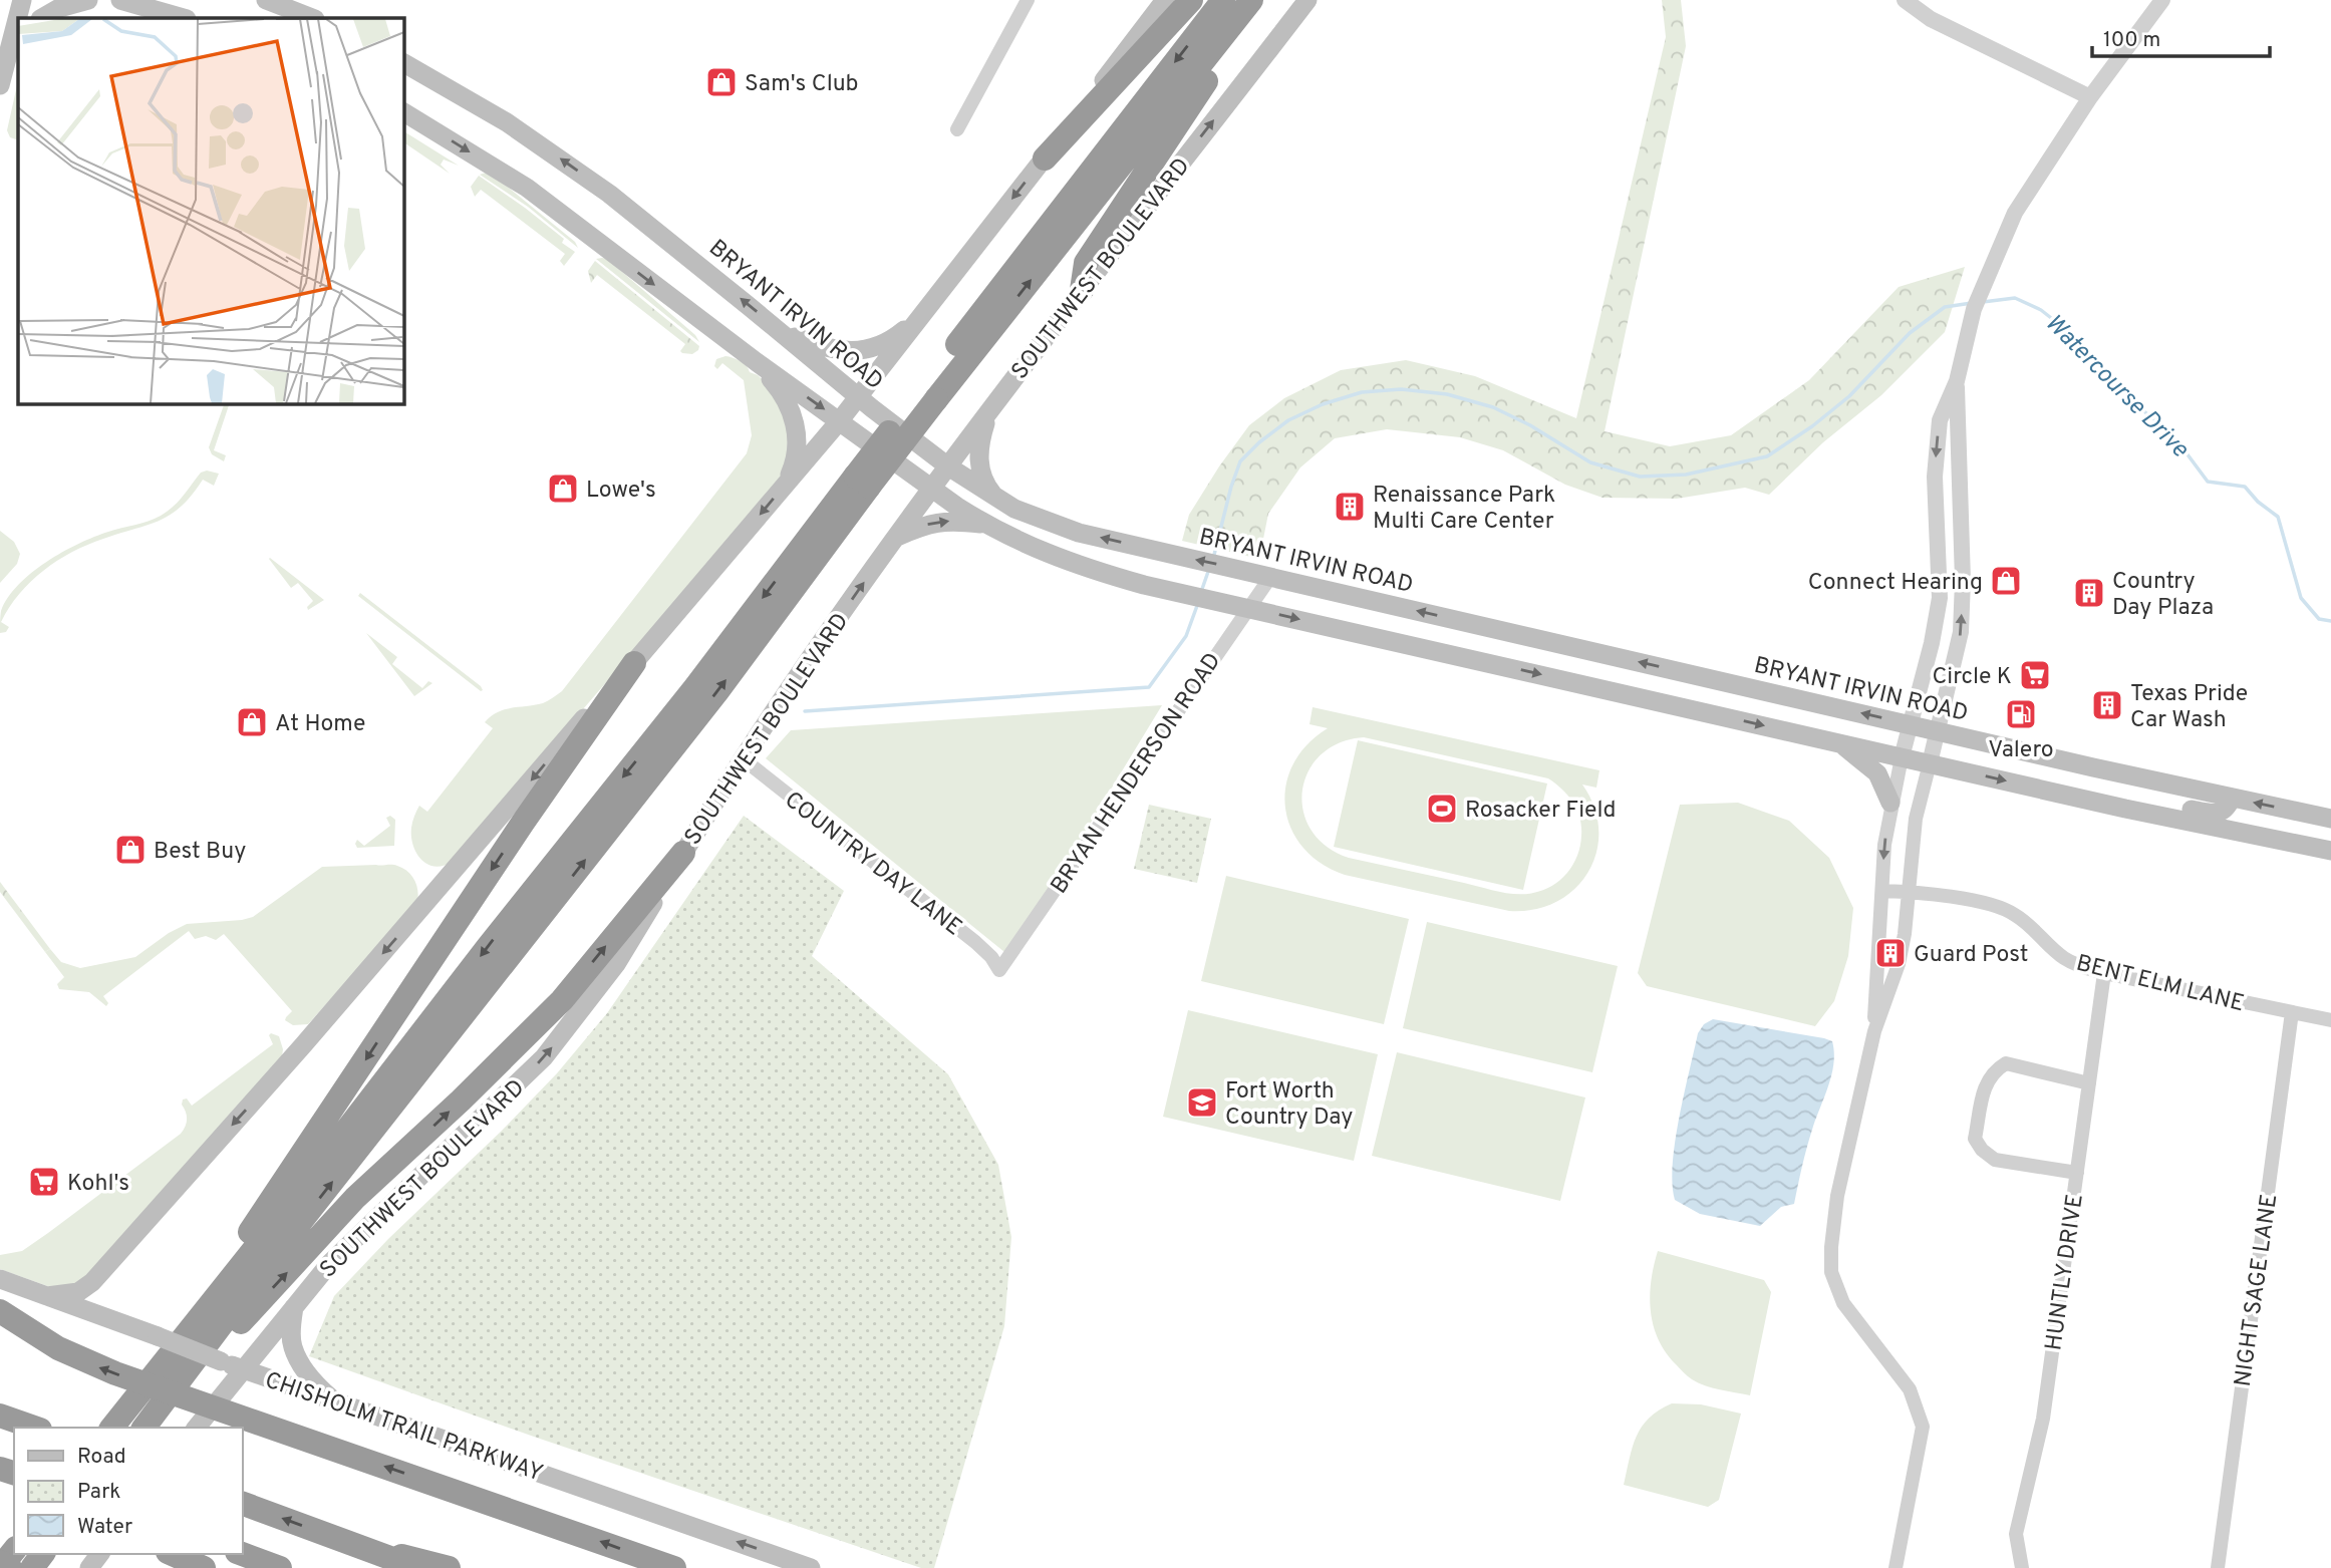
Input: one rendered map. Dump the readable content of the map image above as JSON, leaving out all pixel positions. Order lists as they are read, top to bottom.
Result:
{
  "streets": {
    "highway": ["SOUTHWEST BOULEVARD"],
    "main road": ["BRYANT IRVIN ROAD", "CHISHOLM TRAIL PARKWAY"],
    "street": [
      "BRYAN HENDERSON ROAD",
      "COUNTRY DAY LANE",
      "BENT ELM LANE",
      "HUNTLY DRIVE",
      "NIGHT SAGE LANE"
    ]
  },
  "crossings": [
    ["SOUTHWEST BOULEVARD", "BRYANT IRVIN ROAD"],
    ["SOUTHWEST BOULEVARD", "COUNTRY DAY LANE"],
    ["SOUTHWEST BOULEVARD", "CHISHOLM TRAIL PARKWAY"],
    ["BRYANT IRVIN ROAD", "BRYAN HENDERSON ROAD"],
    ["BRYAN HENDERSON ROAD", "COUNTRY DAY LANE"],
    ["BENT ELM LANE", "HUNTLY DRIVE"],
    ["BENT ELM LANE", "NIGHT SAGE LANE"]
  ],
  "one_way": ["CHISHOLM TRAIL PARKWAY"],
  "water": ["Watercourse Drive"],
  "places": {
    "shop": [
      "Sam's Club",
      "Lowe's",
      "Connect Hearing",
      "At Home",
      "Best Buy"
    ],
    "building": [
      "Renaissance Park Multi Care Center",
      "Country Day Plaza",
      "Texas Pride Car Wash",
      "Guard Post"
    ],
    "supermarket": ["Circle K", "Kohl's"],
    "fuel station": ["Valero"],
    "sports": ["Rosacker Field"],
    "school or university": ["Fort Worth Country Day"]
  },
  "legend": ["Road", "Park", "Water"],
  "scale_bar": "100 m"
}
